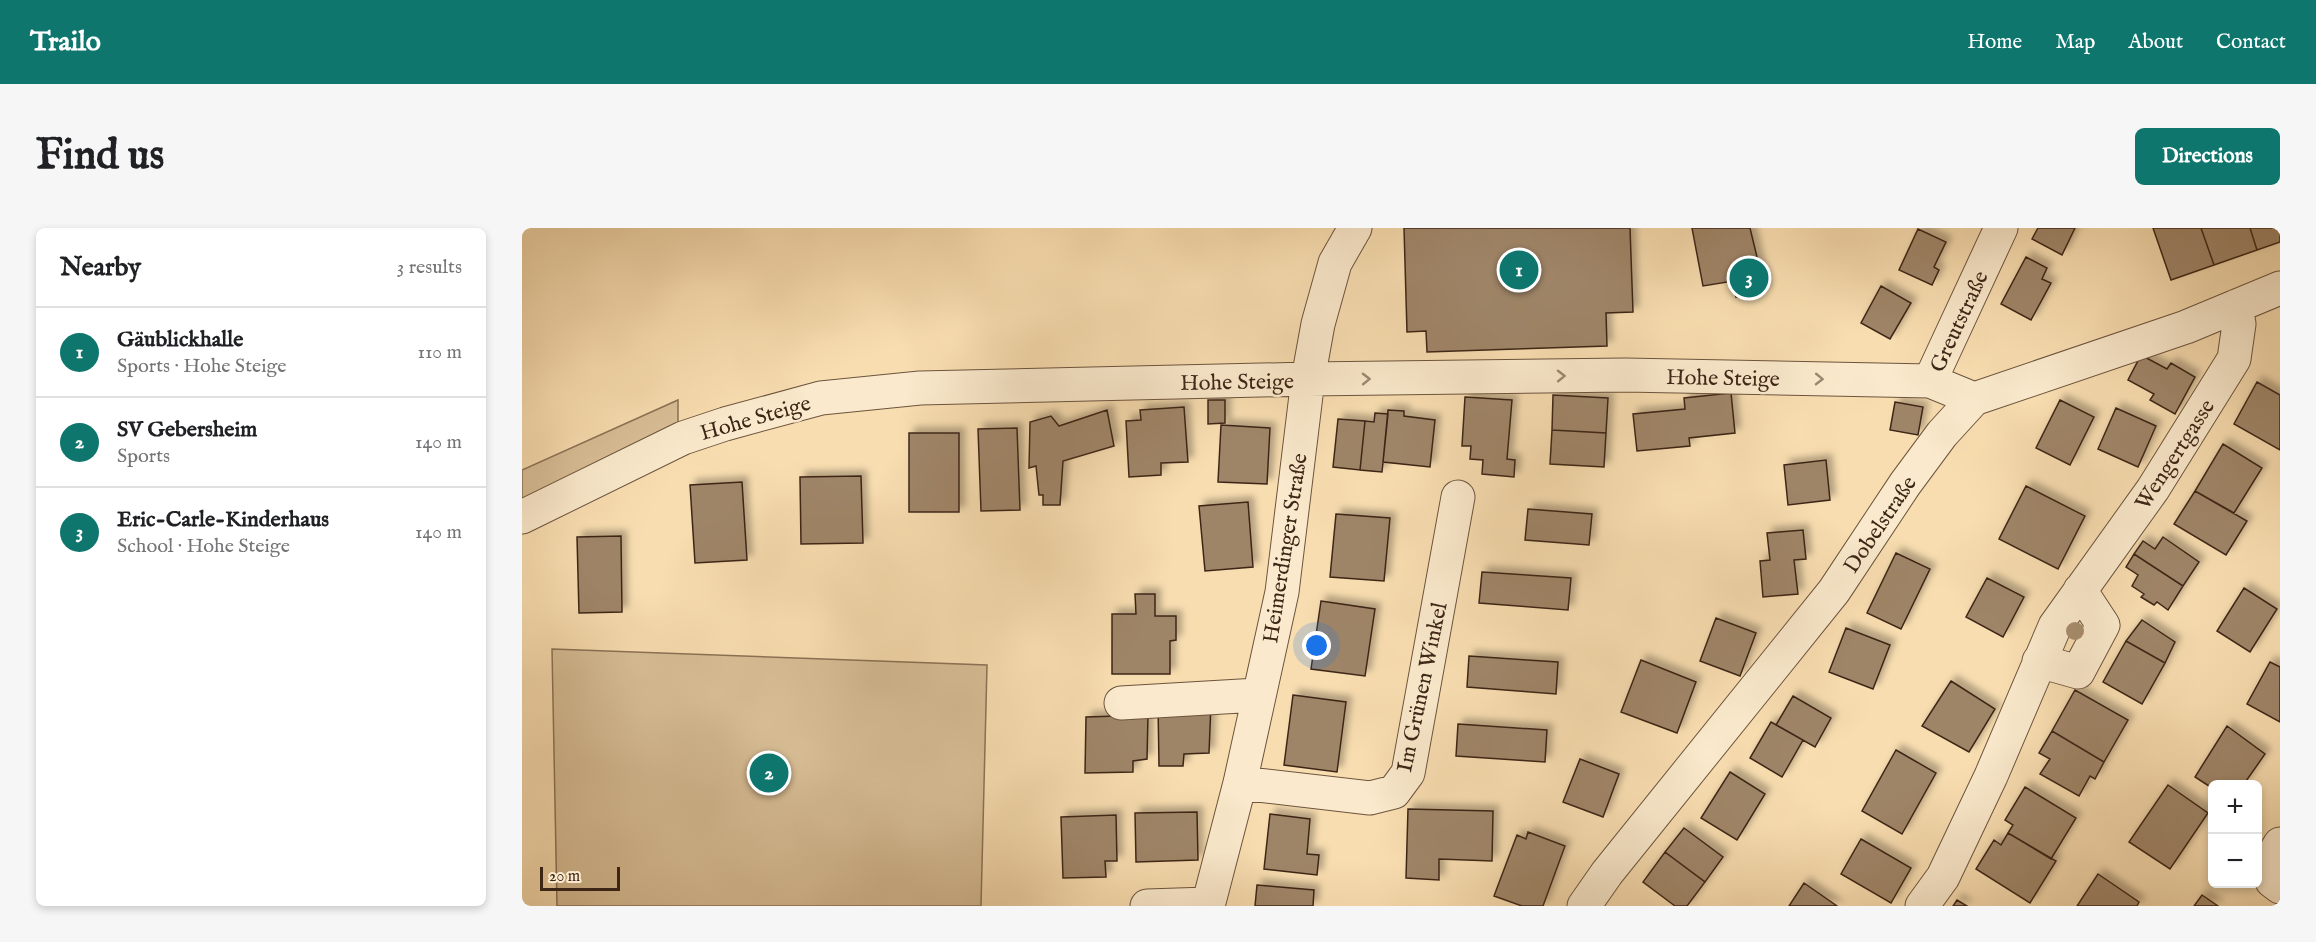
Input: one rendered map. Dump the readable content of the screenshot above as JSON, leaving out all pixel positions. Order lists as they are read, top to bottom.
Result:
{
  "streets": {
    "street": [
      "Greutstraße",
      "Hohe Steige",
      "Wengertgasse",
      "Dobelstraße",
      "Heimerdinger Straße",
      "Im Grünen Winkel"
    ]
  },
  "crossings": [
    ["Greutstraße", "Hohe Steige"],
    ["Hohe Steige", "Dobelstraße"],
    ["Hohe Steige", "Heimerdinger Straße"],
    ["Wengertgasse", "Dobelstraße"],
    ["Heimerdinger Straße", "Im Grünen Winkel"]
  ],
  "one_way": ["Hohe Steige"],
  "scale_bar": "20 m",
  "page": {
    "header": "Trailo",
    "nav": [
      "Home",
      "Map",
      "About",
      "Contact"
    ],
    "buttons": "Directions",
    "title": "Find us",
    "heading": ["Nearby", "3 results"],
    "pins": ["1", "3", "2"],
    "list": [
      {
        "mark": "1",
        "name": "Gäublickhalle",
        "note": "Sports · Hohe Steige",
        "value": "110 m"
      },
      {
        "mark": "2",
        "name": "SV Gebersheim",
        "note": "Sports",
        "value": "140 m"
      },
      {
        "mark": "3",
        "name": "Eric-Carle-Kinderhaus",
        "note": "School · Hohe Steige",
        "value": "140 m"
      }
    ],
    "map_buttons": ["+", "−"],
    "scale": "20 m"
  }
}
